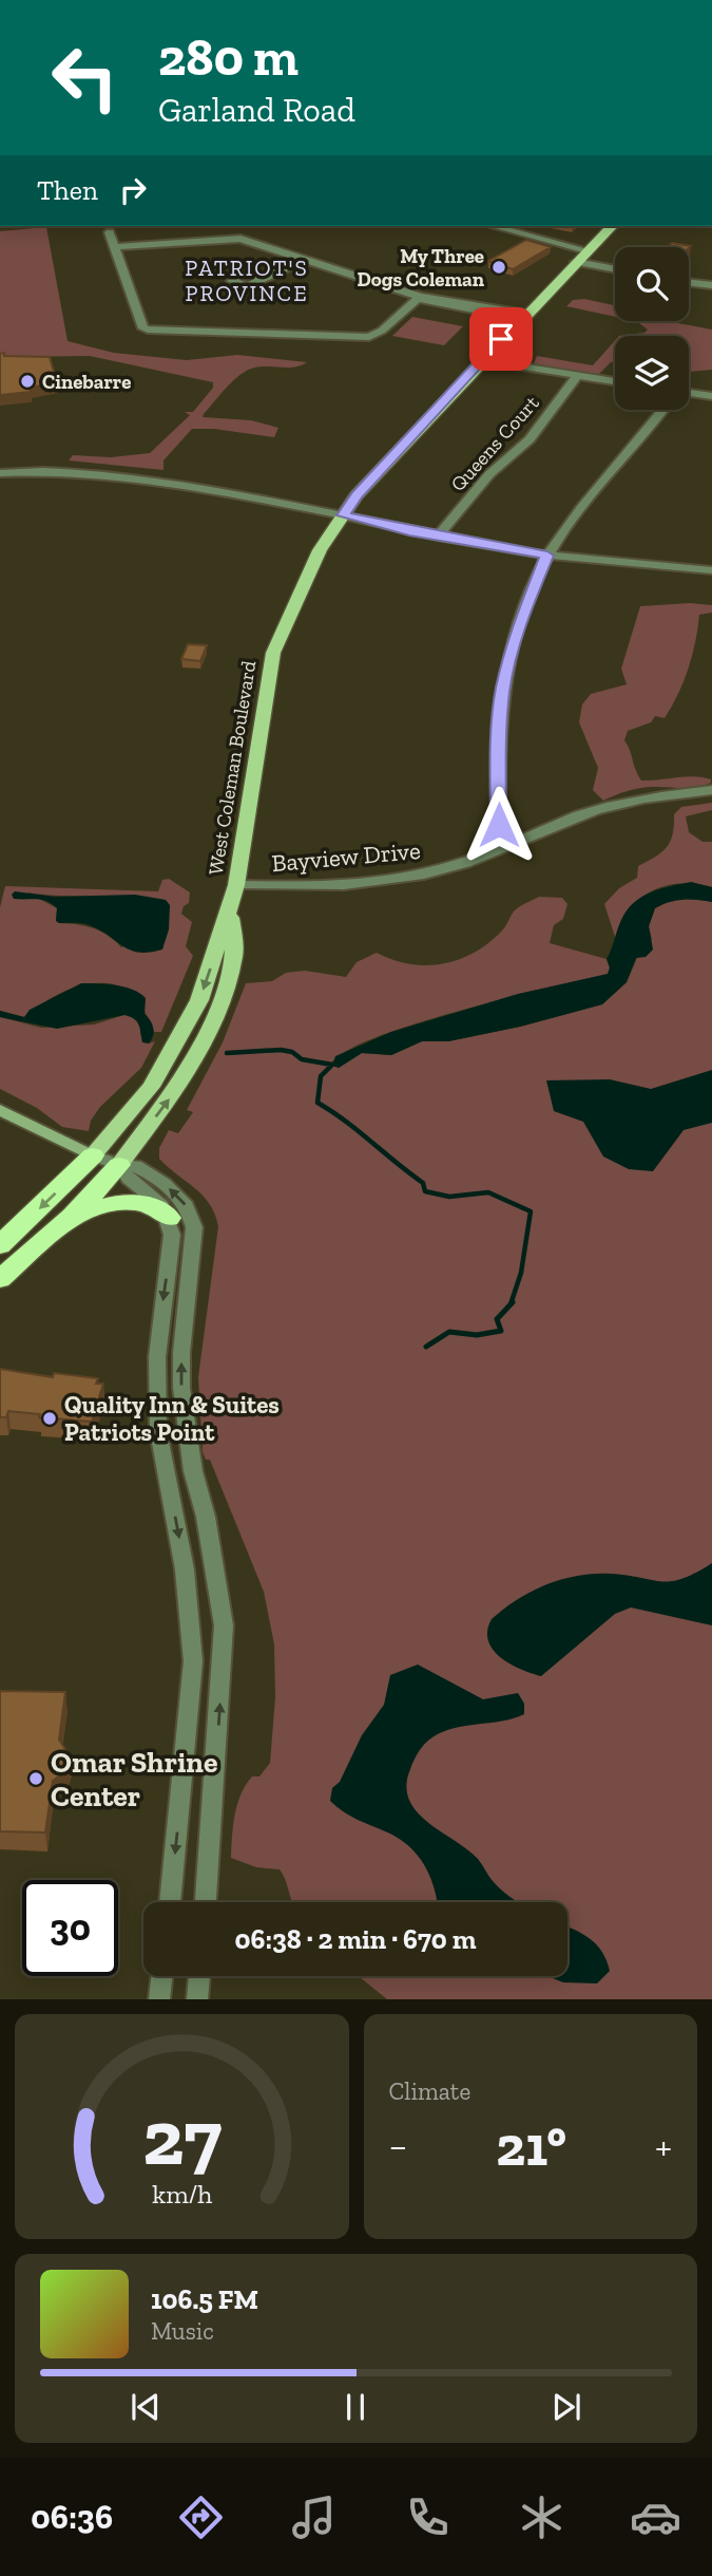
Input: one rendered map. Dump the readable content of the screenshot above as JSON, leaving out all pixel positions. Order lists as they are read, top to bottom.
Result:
{
  "streets": {
    "main road": ["West Coleman Boulevard"],
    "street": ["Queens Court", "Bayview Drive"]
  },
  "crossings": [
    ["West Coleman Boulevard", "Bayview Drive"]
  ],
  "districts": ["PATRIOT'S PROVINCE"],
  "places": [
    "My Three Dogs Coleman",
    "Cinebarre",
    "Quality Inn & Suites Patriots Point",
    "Omar Shrine Center"
  ],
  "page": {
    "turn": ["280 m", "Garland Road"],
    "then": "Then",
    "limit": "30",
    "trip": "06:38 · 2 min · 670 m",
    "tile": "Climate",
    "heat": ["−", "21°", "+"],
    "song": ["106.5 FM", "Music"],
    "tabs": "06:36",
    "gauge": ["27", "km/h"]
  }
}
